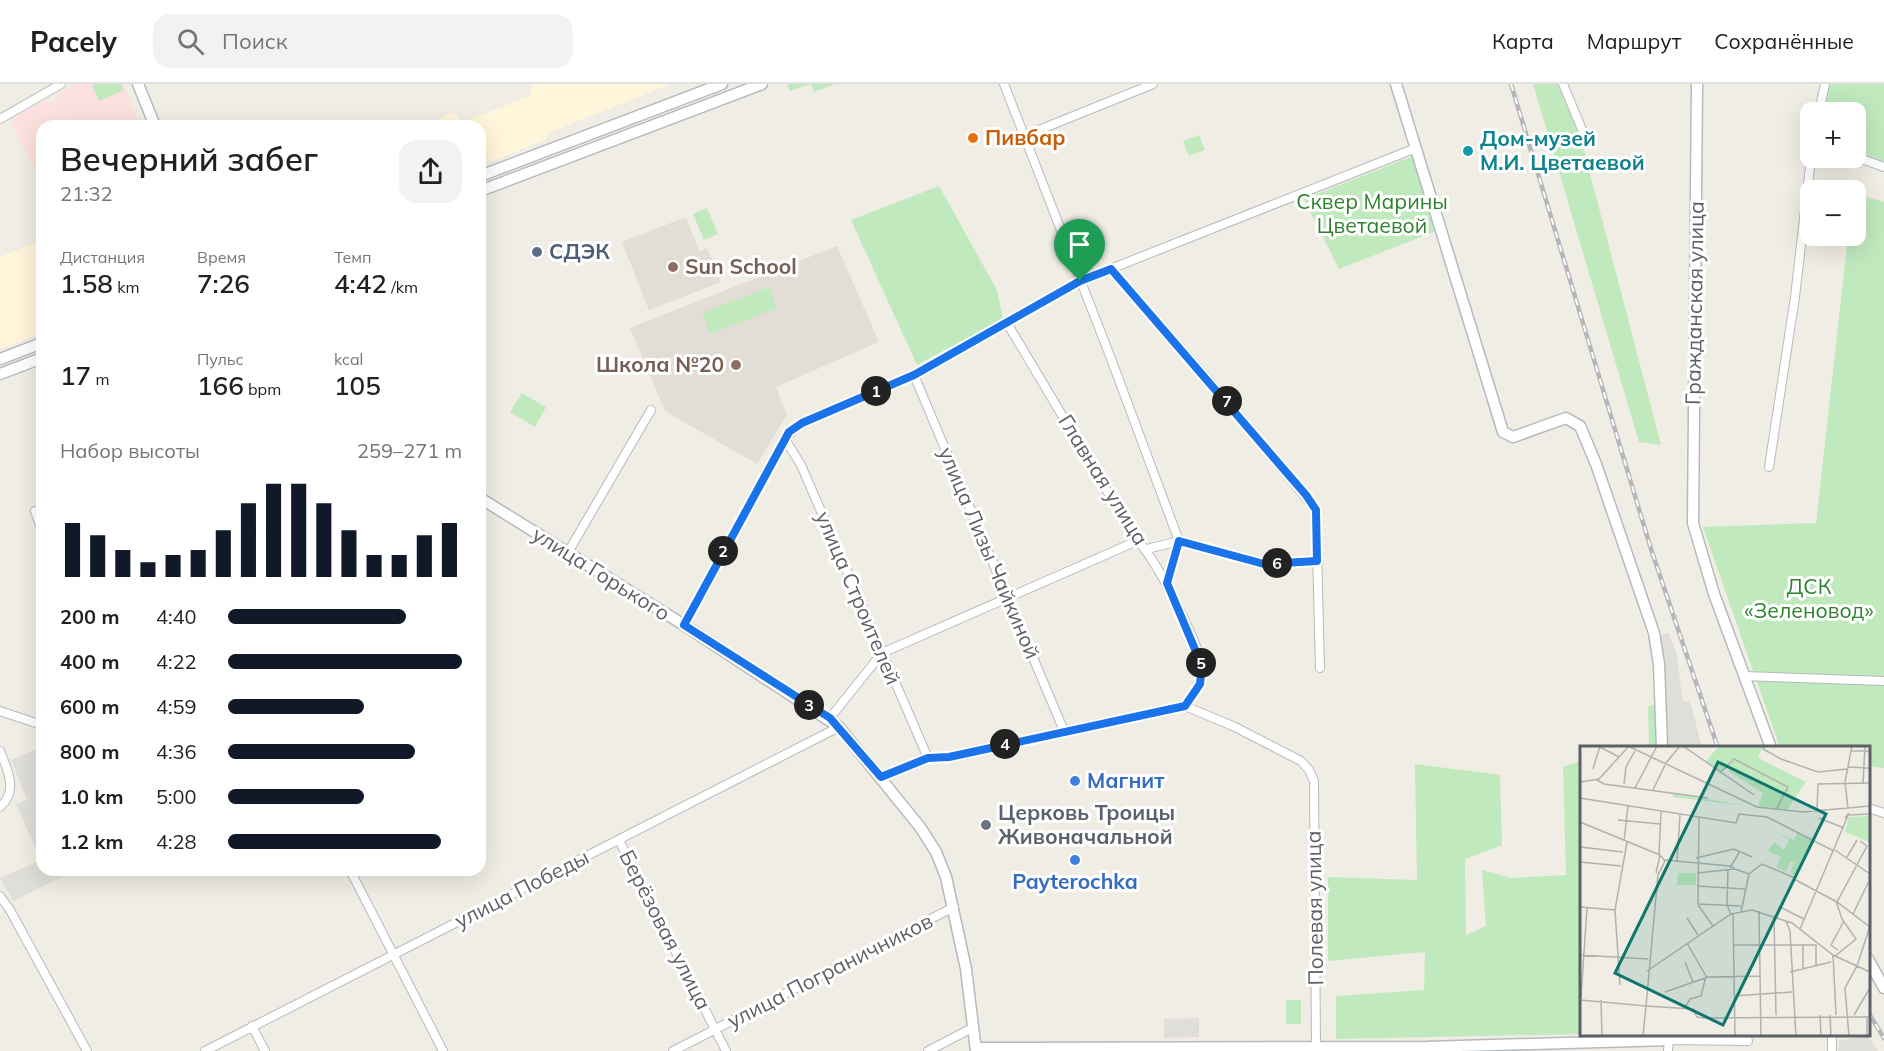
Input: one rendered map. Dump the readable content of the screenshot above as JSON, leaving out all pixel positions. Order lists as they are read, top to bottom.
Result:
{
  "streets": {
    "street": [
      "Гражданская улица",
      "Главная улица",
      "улица Лизы Чайкиной",
      "улица Горького",
      "улица Строителей",
      "улица Победы",
      "Полевая улица",
      "Берёзовая улица",
      "улица Пограничников"
    ]
  },
  "crossings": [
    ["Главная улица", "Полевая улица"],
    ["улица Горького", "улица Победы"],
    ["улица Горького", "улица Пограничников"],
    ["улица Победы", "Берёзовая улица"],
    ["Берёзовая улица", "улица Пограничников"]
  ],
  "parks": ["Сквер Марины Цветаевой", "ДСК «Зеленовод»"],
  "places": [
    "Пивбар",
    "Дом-музей М.И. Цветаевой",
    "СДЭК",
    "Sun School",
    "Школа №20",
    "Магнит",
    "Церковь Троицы Живоначальной",
    "Payterochka"
  ],
  "page": {
    "header": "Pacely",
    "search": "Поиск",
    "nav": ["Карта", "Маршрут", "Сохранённые"],
    "map_buttons": ["+", "−"],
    "heading": ["Вечерний забег", "21:32"],
    "stats": [
      ["Дистанция", "1.58 km"],
      ["Время", "7:26"],
      ["Темп", "4:42 /km"],
      ["17 m"],
      ["Пульс", "166 bpm"],
      ["kcal", "105"]
    ],
    "pins": [
      "1",
      "7",
      "2",
      "6",
      "5",
      "3",
      "4"
    ],
    "chart": ["Набор высоты", "259–271 m"],
    "list": [
      {
        "name": "200 m",
        "note": "4:40"
      },
      {
        "name": "400 m",
        "note": "4:22"
      },
      {
        "name": "600 m",
        "note": "4:59"
      },
      {
        "name": "800 m",
        "note": "4:36"
      },
      {
        "name": "1.0 km",
        "note": "5:00"
      },
      {
        "name": "1.2 km",
        "note": "4:28"
      }
    ]
  }
}
